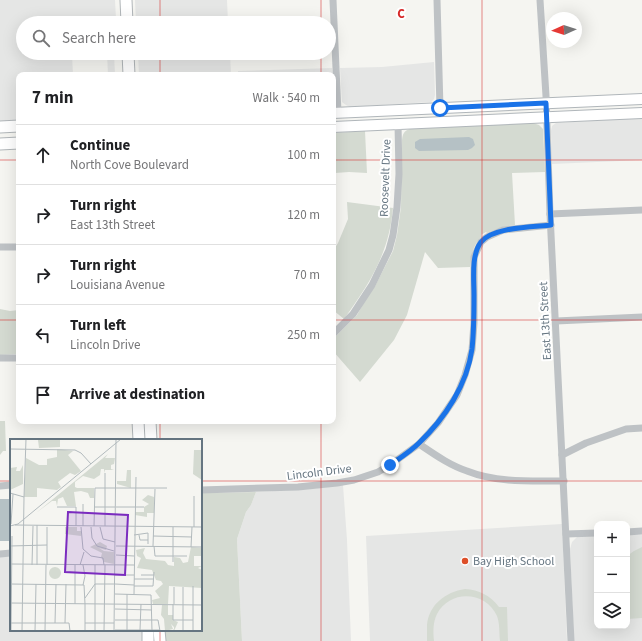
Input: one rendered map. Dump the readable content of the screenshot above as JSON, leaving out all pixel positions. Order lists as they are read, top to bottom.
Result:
{
  "streets": {
    "street": ["Roosevelt Drive", "East 13th Street", "Lincoln Drive"]
  },
  "crossings": [
    ["East 13th Street", "Lincoln Drive"]
  ],
  "places": ["Bay High School"],
  "north": "left",
  "page": {
    "search": "Search here",
    "heading": ["7 min", "Walk · 540 m"],
    "list": [
      ["Continue", "North Cove Boulevard", "100 m"],
      ["Turn right", "East 13th Street", "120 m"],
      ["Turn right", "Louisiana Avenue", "70 m"],
      ["Turn left", "Lincoln Drive", "250 m"],
      "Arrive at destination"
    ],
    "map_buttons": ["+", "−"]
  },
  "grid": {
    "columns": ["C"]
  }
}
